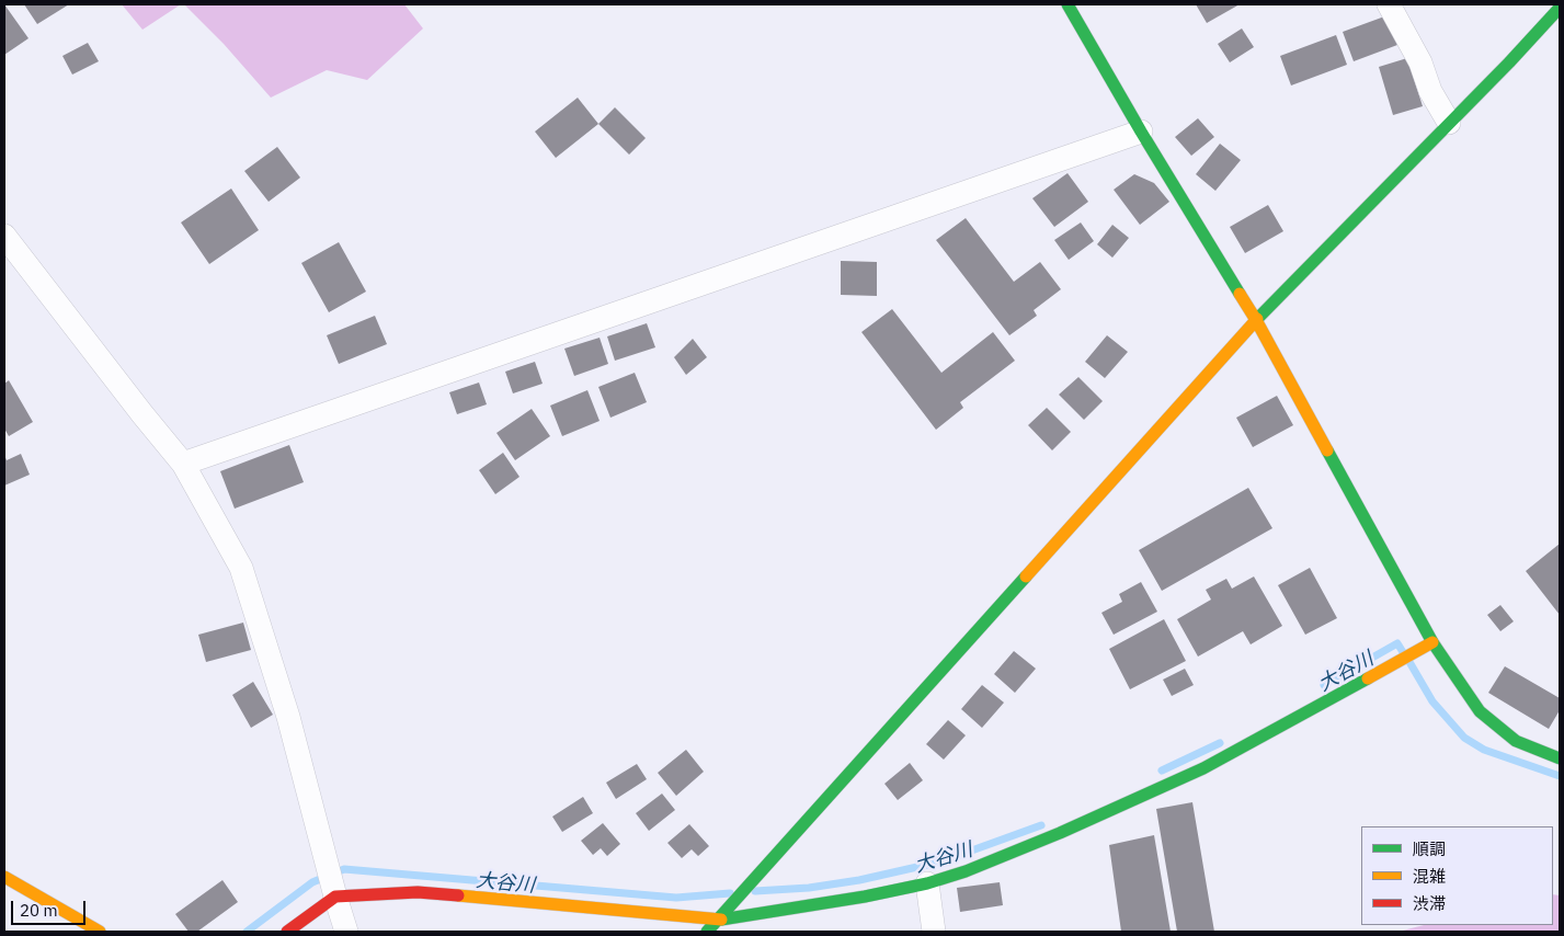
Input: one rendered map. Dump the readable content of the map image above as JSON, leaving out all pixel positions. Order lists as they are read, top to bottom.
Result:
{
  "water": ["大谷川"],
  "legend": ["順調", "混雑", "渋滞"],
  "scale_bar": "20 m"
}
